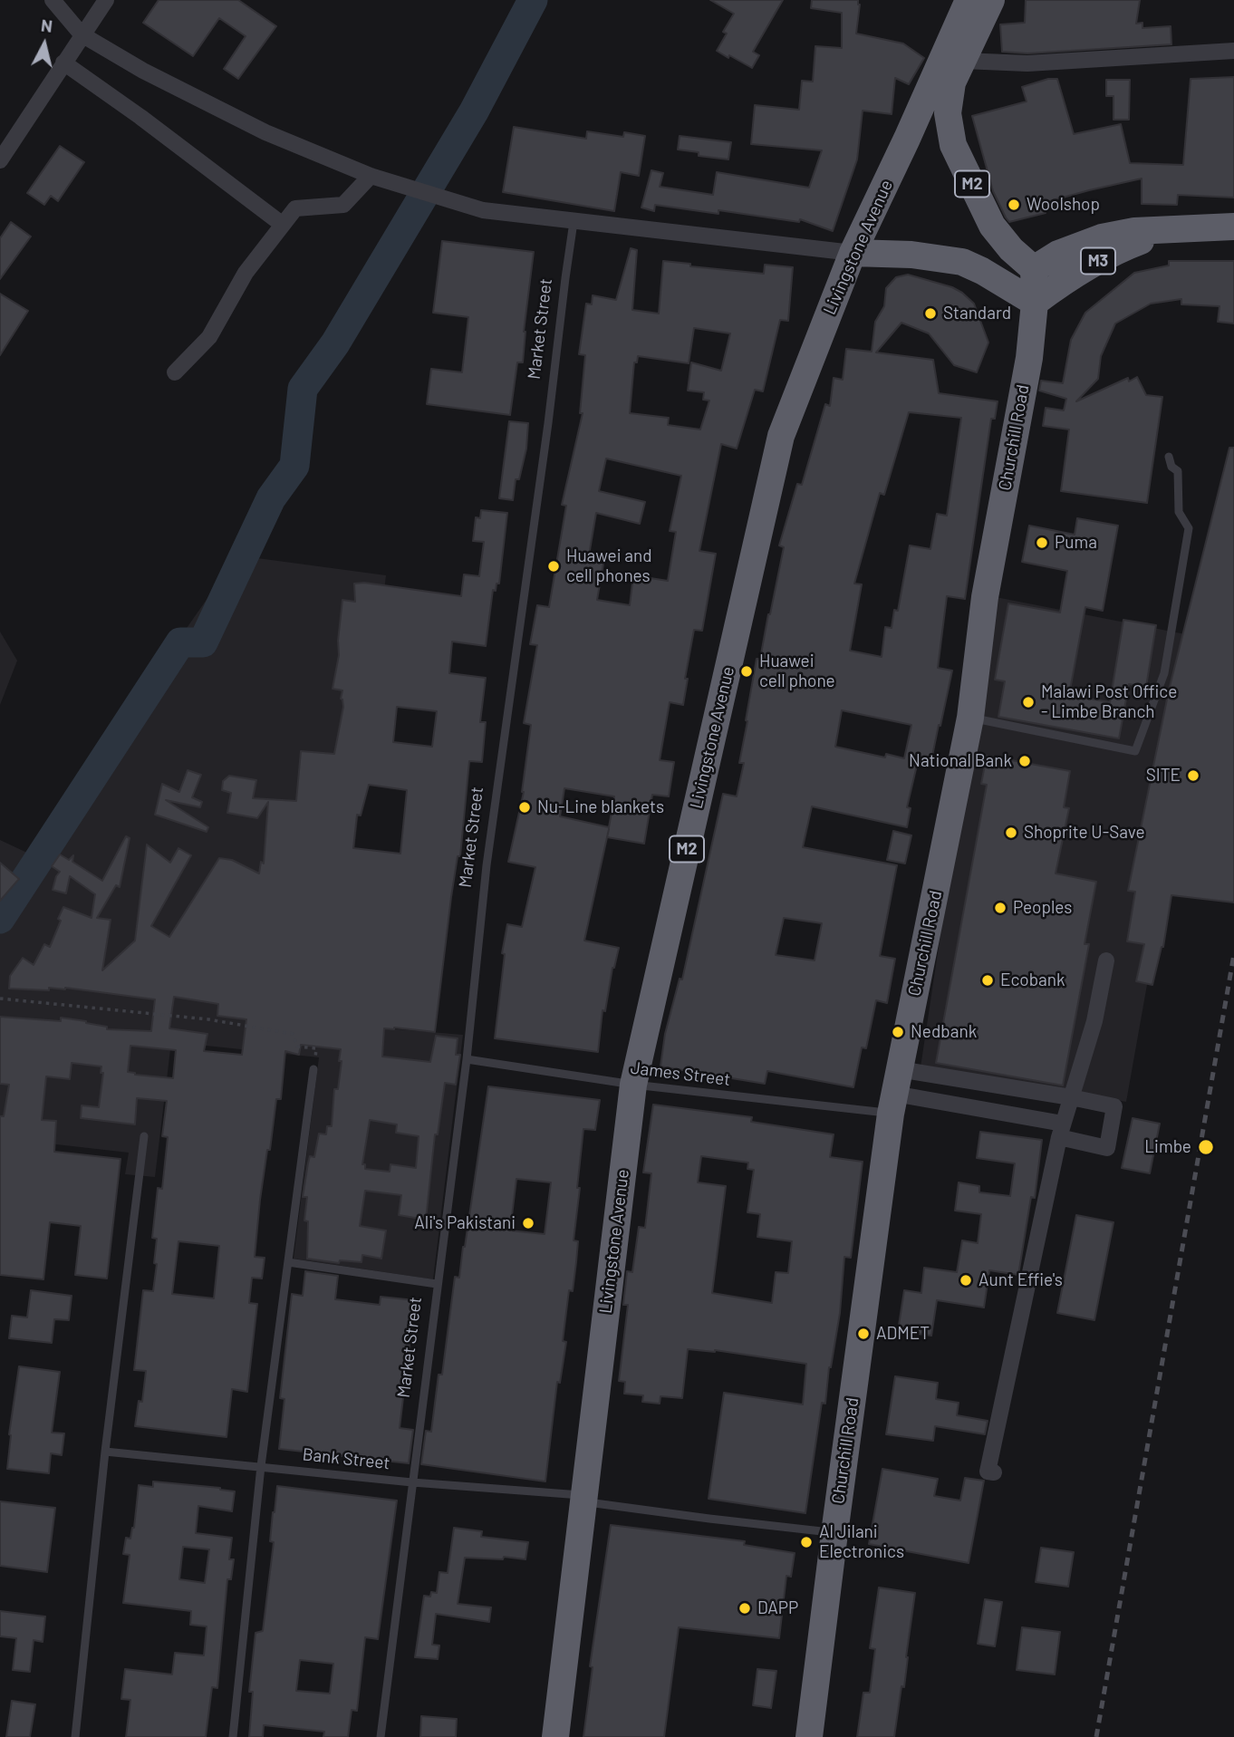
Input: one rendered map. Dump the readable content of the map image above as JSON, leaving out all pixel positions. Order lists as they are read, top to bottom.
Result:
{
  "streets": {
    "highway": [
      "M2",
      "Livingstone Avenue",
      "M3",
      "Churchill Road"
    ],
    "lane": ["Market Street", "James Street", "Bank Street"]
  },
  "crossings": [
    ["M2", "M3"],
    ["M2", "Churchill Road"],
    ["Livingstone Avenue", "James Street"],
    ["Livingstone Avenue", "Bank Street"],
    ["M3", "Churchill Road"],
    ["Market Street", "James Street"],
    ["Market Street", "Bank Street"],
    ["Churchill Road", "James Street"],
    ["Churchill Road", "Bank Street"]
  ],
  "places": [
    "Woolshop",
    "Standard",
    "Puma",
    "Huawei and cell phones",
    "Huawei cell phone",
    "Malawi Post Office - Limbe Branch",
    "National Bank",
    "SITE",
    "Nu-Line blankets",
    "Shoprite U-Save",
    "Peoples",
    "Ecobank",
    "Nedbank",
    "Limbe",
    "Ali's Pakistani",
    "Aunt Effie's",
    "ADMET",
    "Al Jilani Electronics",
    "DAPP"
  ],
  "north": "top"
}
